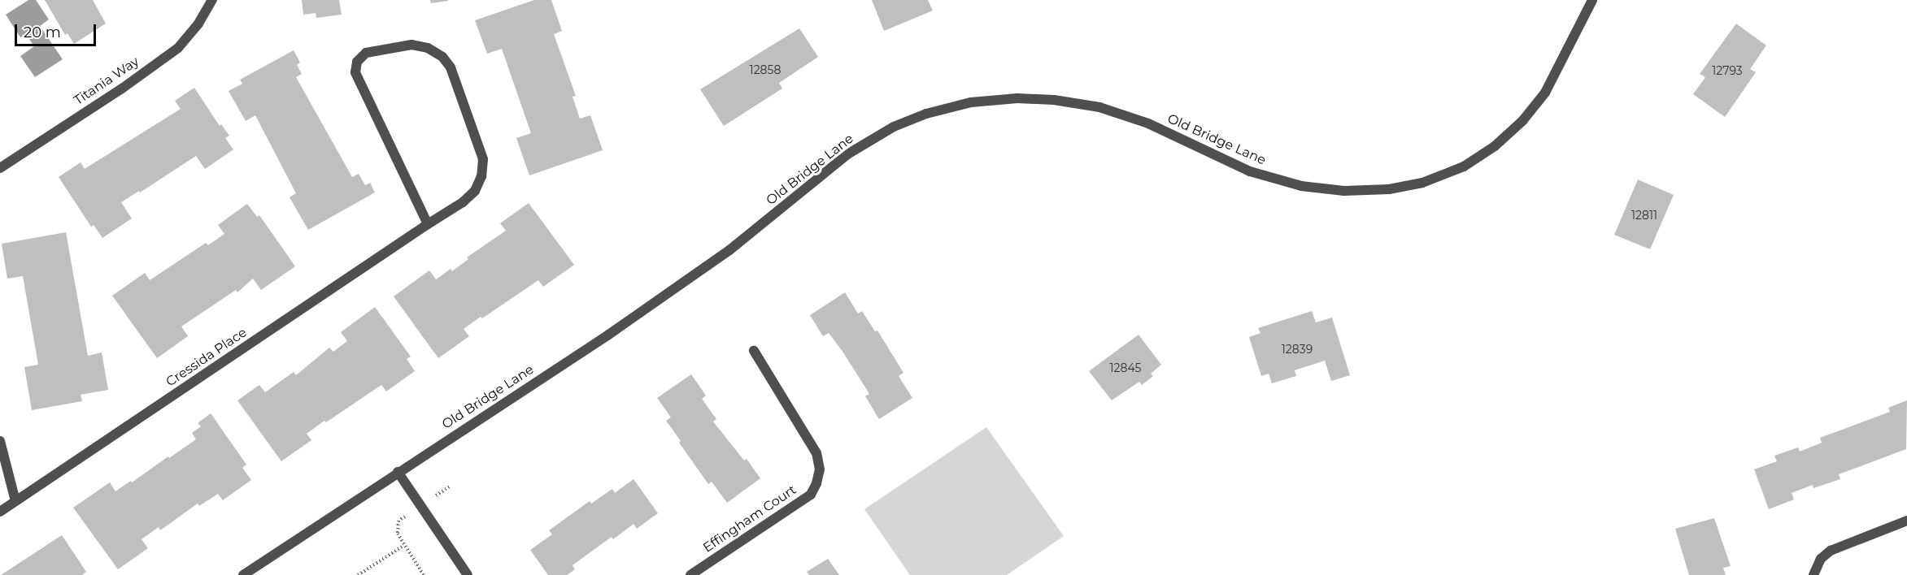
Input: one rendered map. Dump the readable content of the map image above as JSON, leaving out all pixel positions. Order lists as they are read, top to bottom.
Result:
{
  "streets": {
    "street": [
      "Titania Way",
      "Old Bridge Lane",
      "Cressida Place",
      "Effingham Court"
    ]
  },
  "house_numbers": [
    "12858",
    "12793",
    "12811",
    "12839",
    "12845"
  ],
  "scale_bar": "20 m"
}
